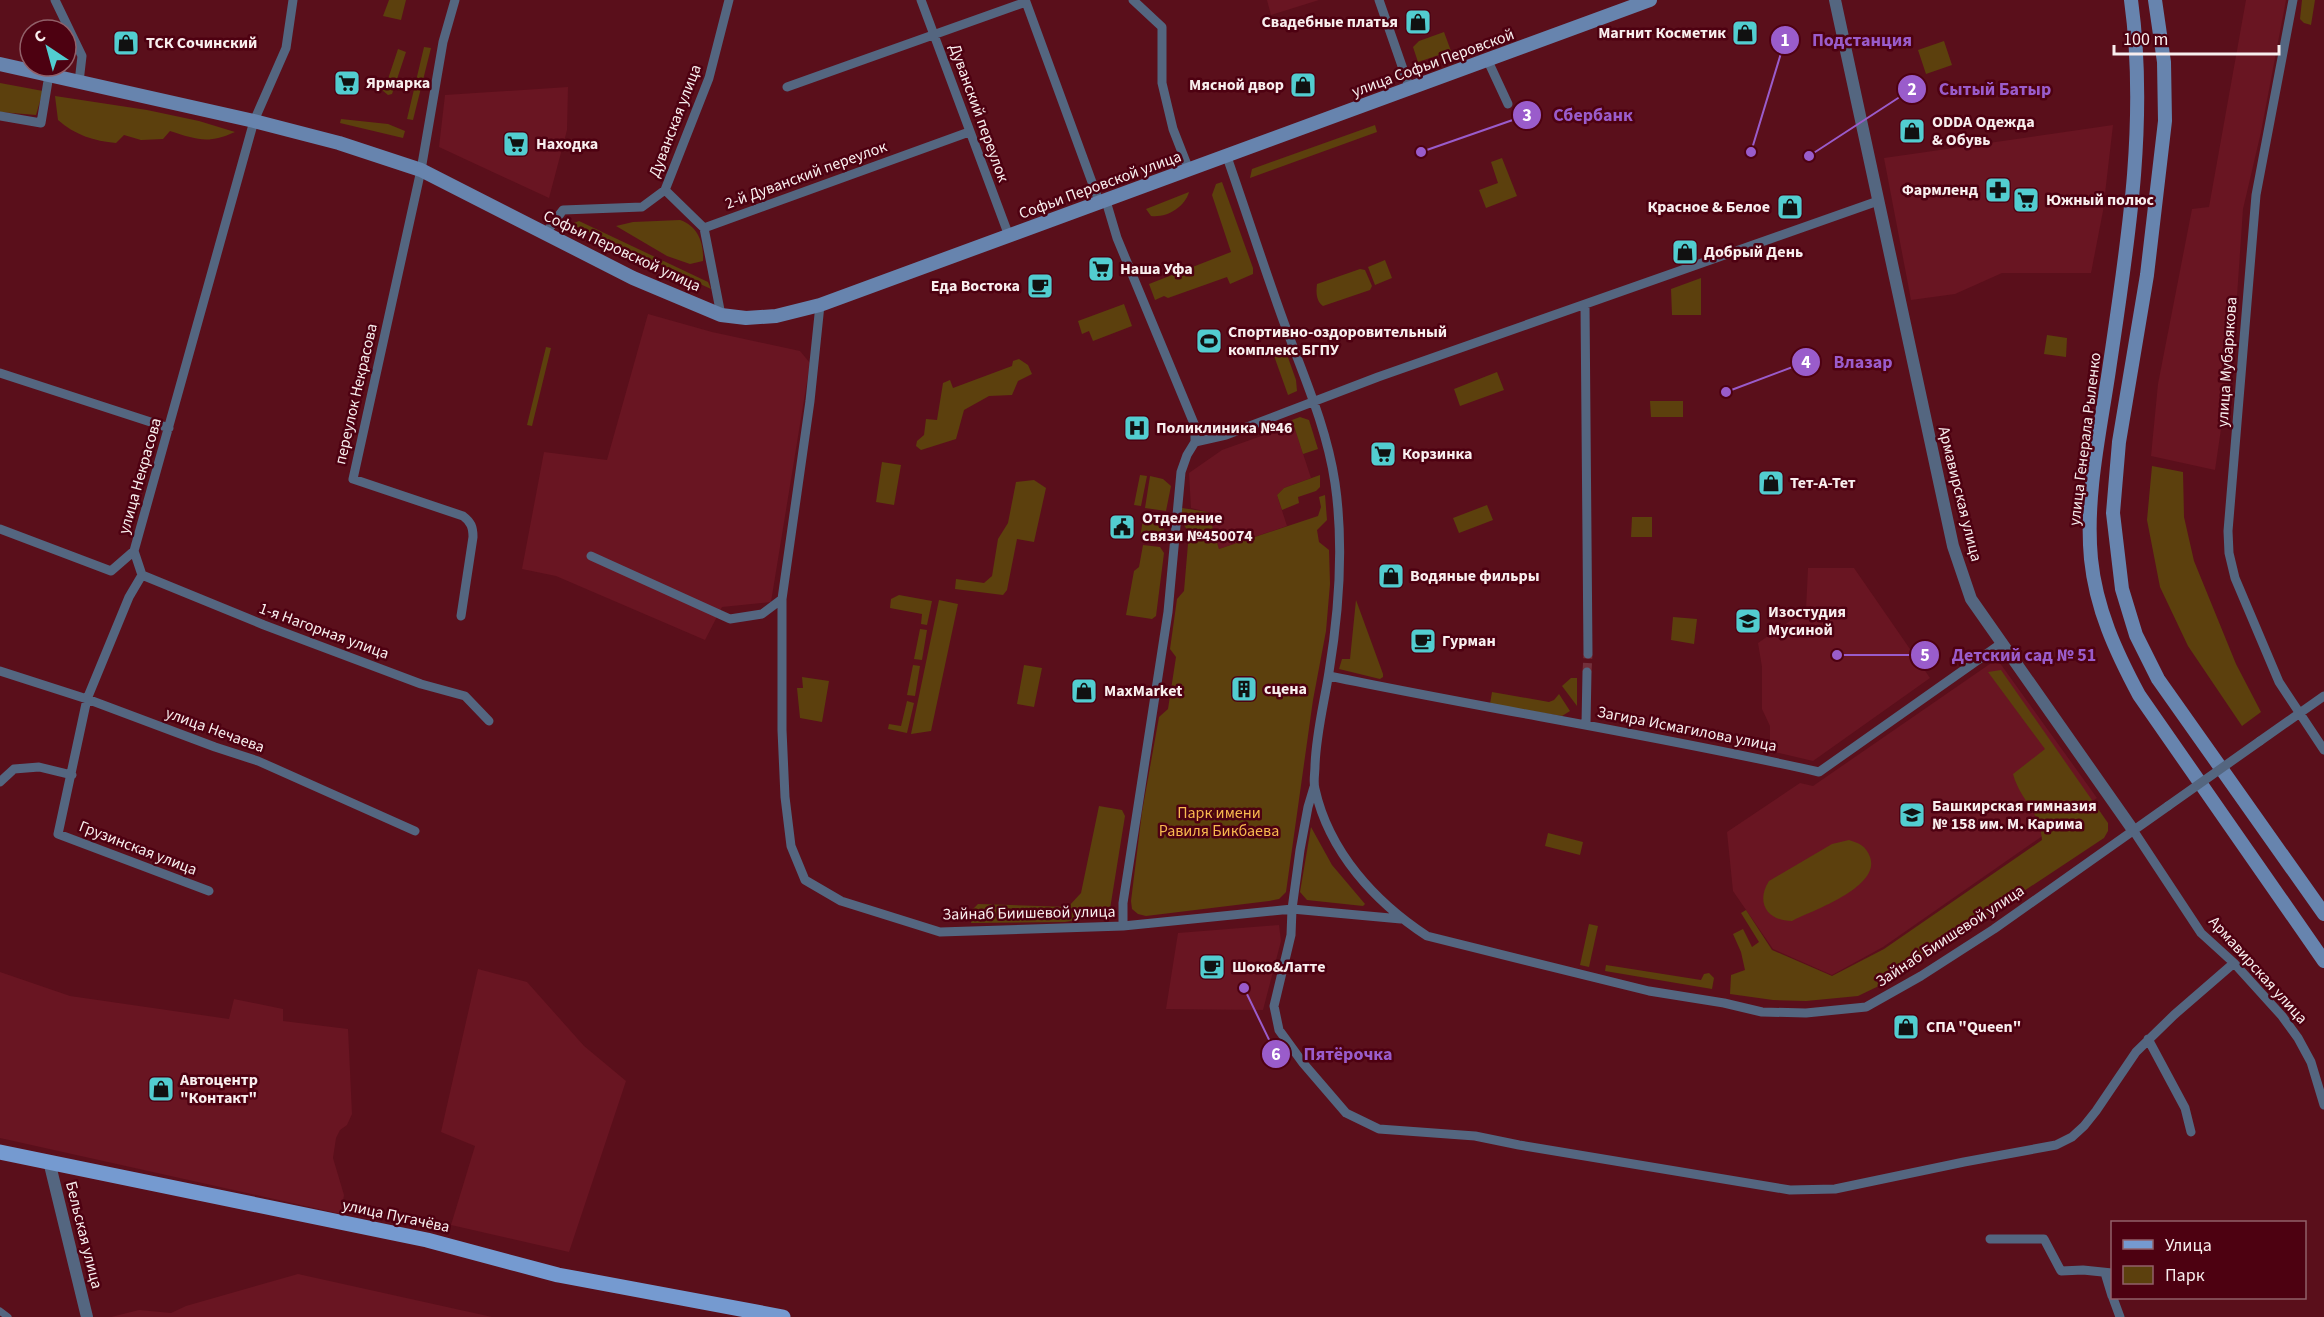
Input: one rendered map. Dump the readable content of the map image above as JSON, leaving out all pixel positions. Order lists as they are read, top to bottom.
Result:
{
  "streets": {
    "main road": [
      "улица Софьи Перовской",
      "Софьи Перовской улица",
      "улица Генерала Рыленко",
      "улица Пугачёва"
    ],
    "street": [
      "Дуванский переулок",
      "Дуванская улица",
      "2-й Дуванский переулок",
      "улица Мубарякова",
      "переулок Некрасова",
      "улица Некрасова",
      "Армавирская улица",
      "1-я Нагорная улица",
      "Загира Исмагилова улица",
      "улица Нечаева",
      "Грузинская улица",
      "Зайнаб Биишевой улица",
      "Бельская улица"
    ]
  },
  "crossings": [
    ["улица Софьи Перовской", "Софьи Перовской улица"],
    ["улица Софьи Перовской", "Зайнаб Биишевой улица"],
    ["Дуванский переулок", "2-й Дуванский переулок"],
    ["Дуванский переулок", "Софьи Перовской улица"],
    ["Дуванская улица", "Софьи Перовской улица"],
    ["Софьи Перовской улица", "переулок Некрасова"],
    ["Софьи Перовской улица", "улица Некрасова"],
    ["Софьи Перовской улица", "Зайнаб Биишевой улица"],
    ["улица Мубарякова", "Зайнаб Биишевой улица"],
    ["улица Некрасова", "1-я Нагорная улица"],
    ["Армавирская улица", "Загира Исмагилова улица"],
    ["Армавирская улица", "Зайнаб Биишевой улица"],
    ["Загира Исмагилова улица", "Зайнаб Биишевой улица"],
    ["улица Пугачёва", "Бельская улица"]
  ],
  "parks": ["Парк имени Равиля Бикбаева"],
  "places": {
    "shop": [
      "Свадебные платья",
      "Магнит Косметик",
      "ТСК Сочинский",
      "Мясной двор",
      "ODDA Одежда & Обувь",
      "Красное & Белое",
      "Добрый День",
      "Тет-А-Тет",
      "Водяные фильры",
      "MaxMarket",
      "СПА \"Queen\"",
      "Автоцентр \"Контакт\""
    ],
    "supermarket": [
      "Ярмарка",
      "Находка",
      "Южный полюс",
      "Наша Уфа",
      "Корзинка"
    ],
    "other": [
      "Сбербанк",
      "Подстанция",
      "Сытый Батыр",
      "Влазар",
      "Детский сад № 51",
      "Пятёрочка"
    ],
    "pharmacy": ["Фармленд"],
    "cafe": ["Еда Востока", "Гурман", "Шоко&Латте"],
    "sports": ["Спортивно-оздоровительный комплекс БГПУ"],
    "hospital": ["Поликлиника №46"],
    "public building": ["Отделение связи №450074"],
    "school or university": ["Изостудия Мусиной", "Башкирская гимназия № 158 им. М. Карима"],
    "building": ["сцена"]
  },
  "legend": ["Улица", "Парк"],
  "scale_bar": "100 m",
  "north": "top left"
}
